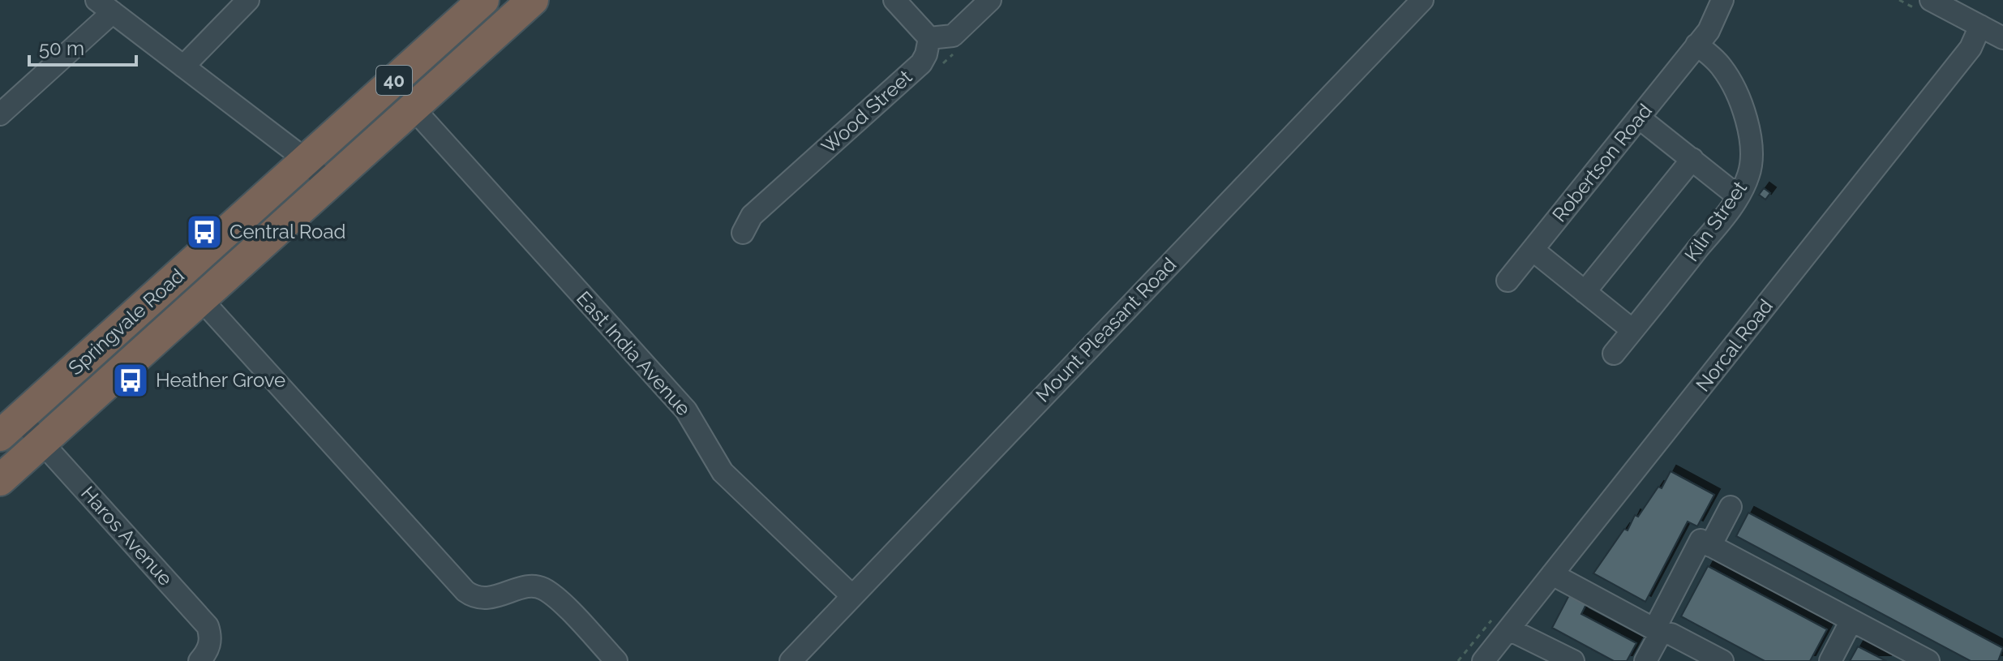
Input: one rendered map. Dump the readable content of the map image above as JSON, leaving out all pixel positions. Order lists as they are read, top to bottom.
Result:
{
  "streets": {
    "highway": ["40", "Springvale Road"],
    "street": [
      "Wood Street",
      "Robertson Road",
      "Kiln Street",
      "Mount Pleasant Road",
      "Norcal Road",
      "East India Avenue",
      "Haros Avenue"
    ]
  },
  "crossings": [
    ["Robertson Road", "Kiln Street"],
    ["Springvale Road", "East India Avenue"],
    ["Springvale Road", "Haros Avenue"],
    ["Mount Pleasant Road", "East India Avenue"]
  ],
  "places": {
    "bus stop": ["Central Road", "Heather Grove"]
  },
  "scale_bar": "50 m"
}
